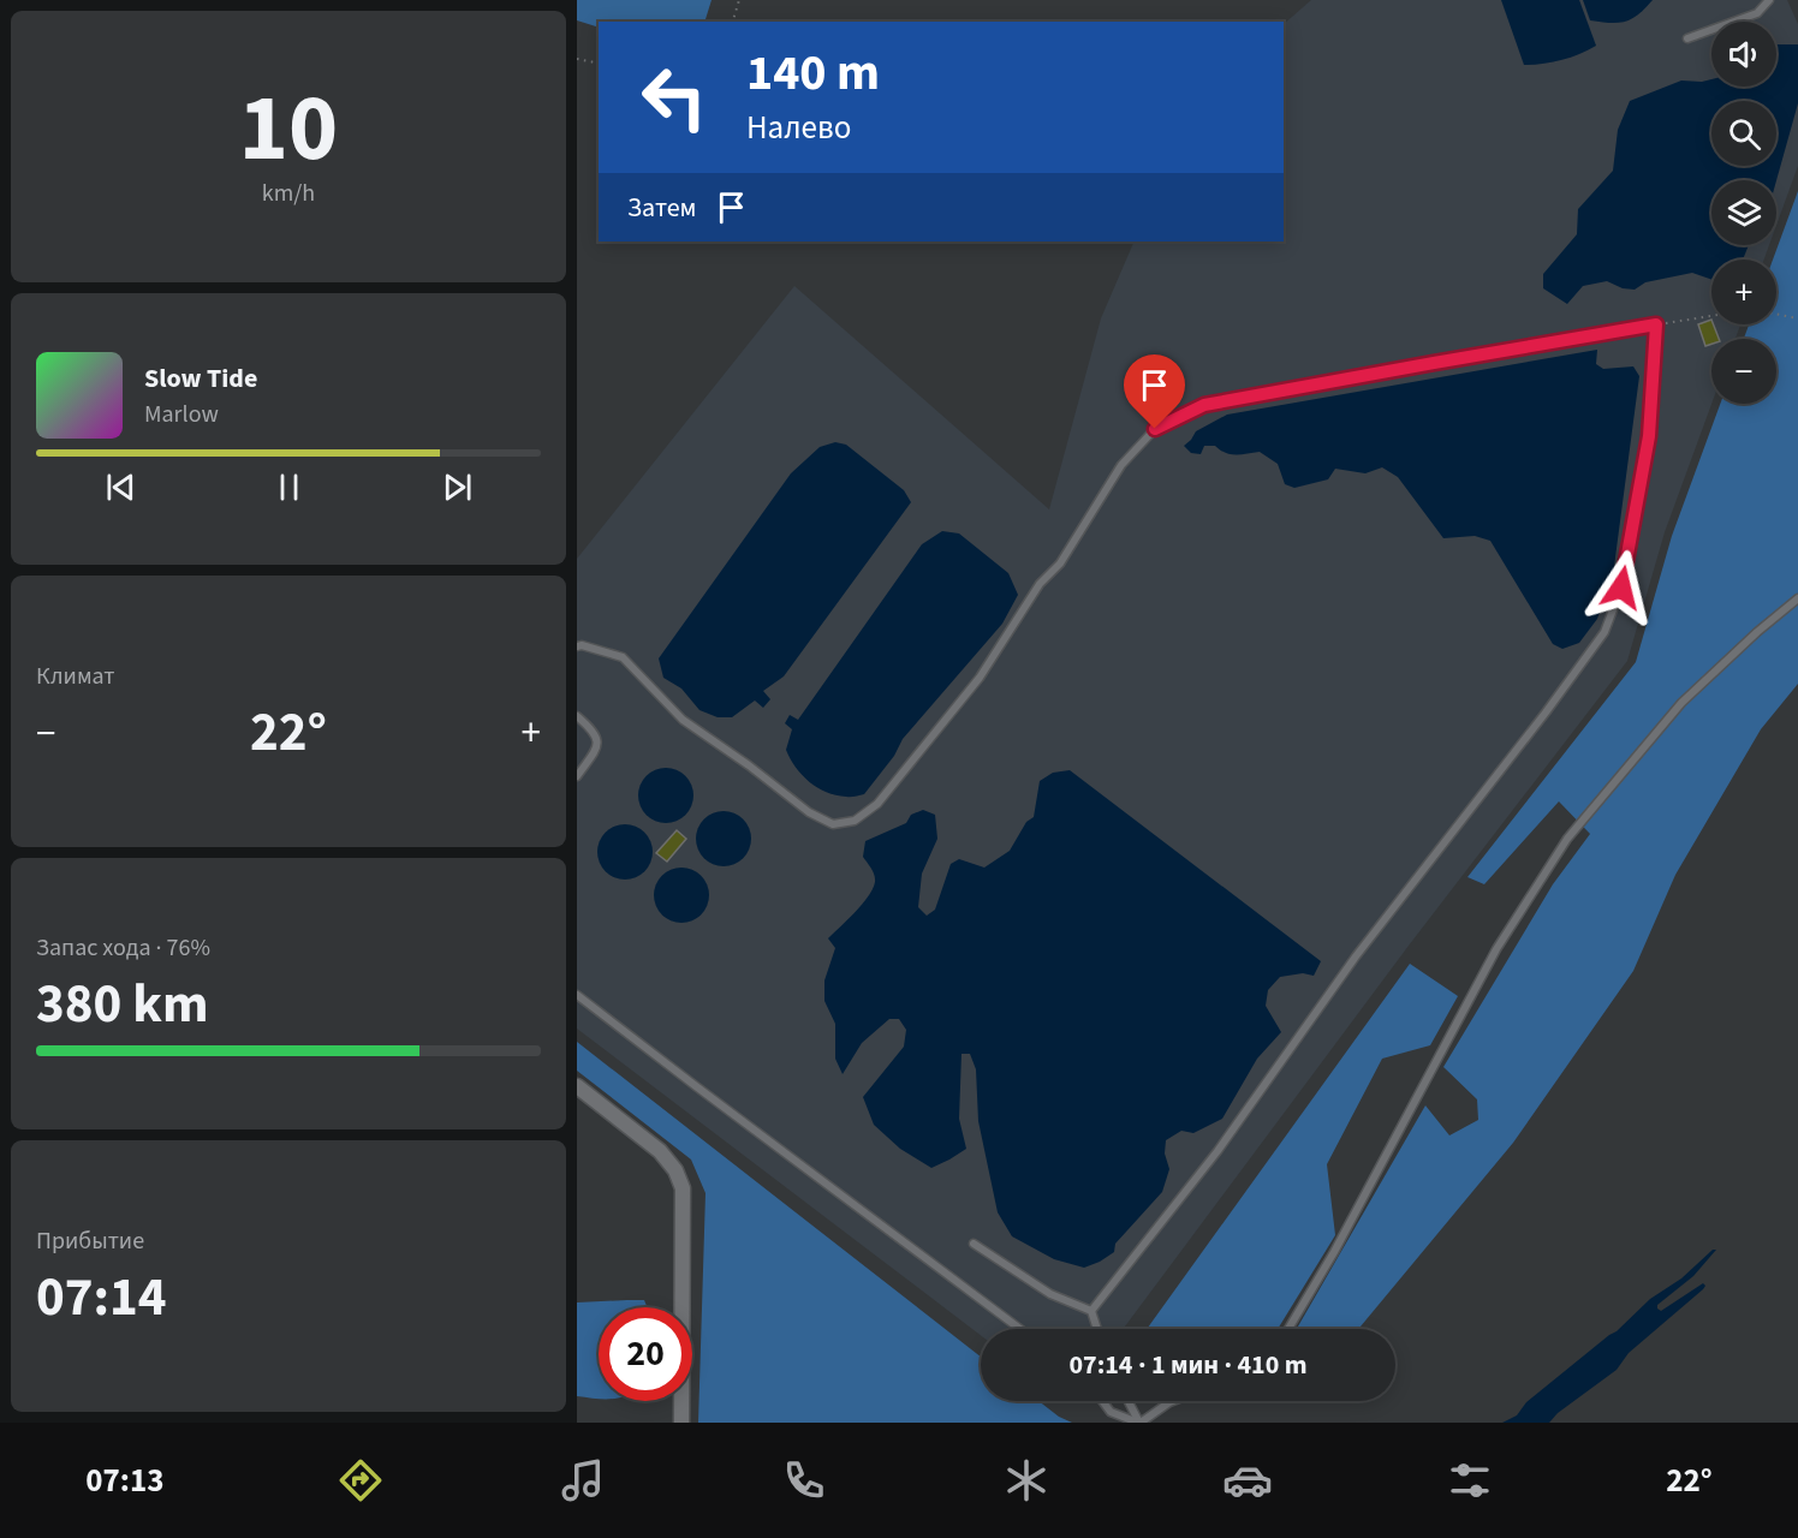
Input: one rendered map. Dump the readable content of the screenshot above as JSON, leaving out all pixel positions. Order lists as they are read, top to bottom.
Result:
{
  "page": {
    "tile": [
      ["10", "km/h"],
      "Климат",
      ["Запас хода · 76%", "380 km"],
      ["Прибытие", "07:14"]
    ],
    "map_buttons": ["+", "−"],
    "turn": ["140 m", "Налево"],
    "then": "Затем",
    "song": ["Slow Tide", "Marlow"],
    "heat": ["−", "22°", "+"],
    "limit": "20",
    "trip": "07:14 · 1 мин · 410 m",
    "tabs": ["07:13", "22°"]
  }
}
